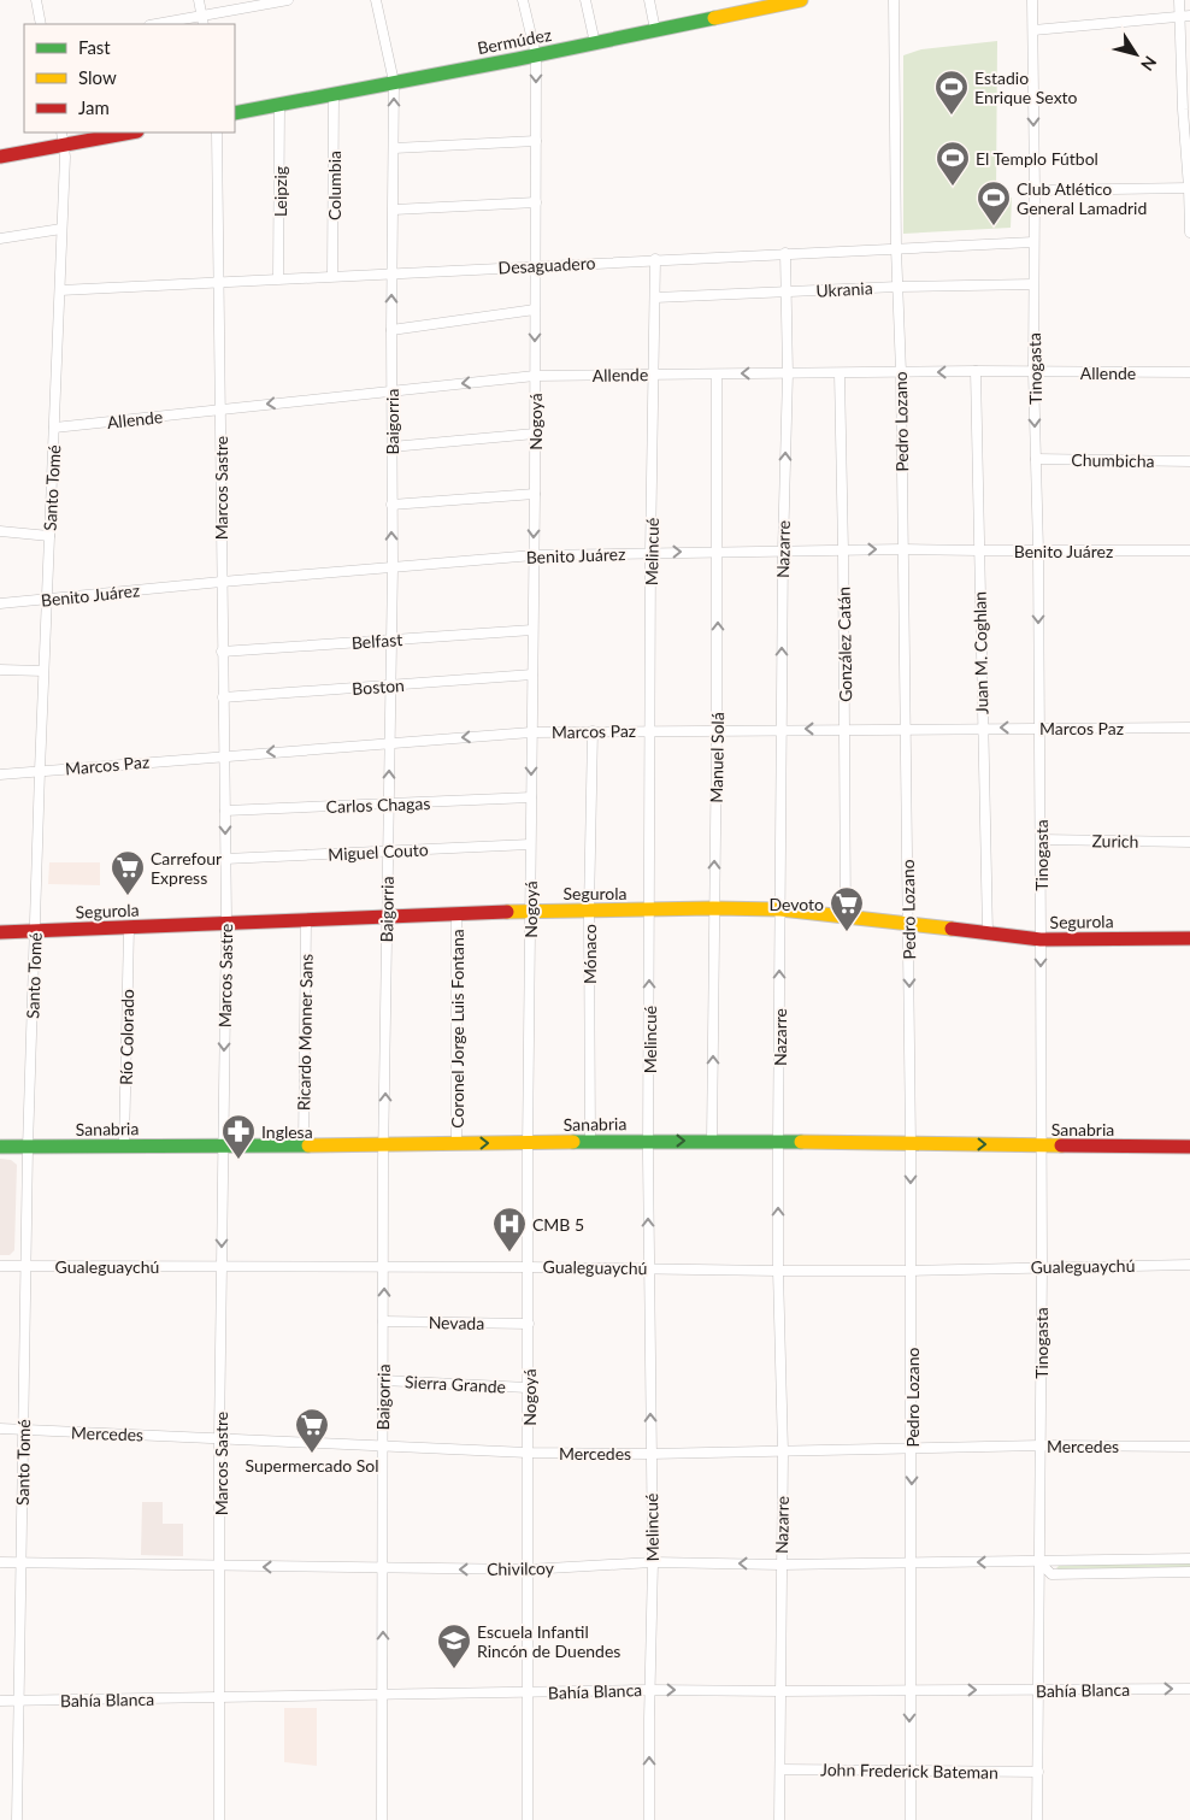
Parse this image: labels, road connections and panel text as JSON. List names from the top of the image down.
{
  "streets": {
    "street": [
      "Bermúdez",
      "Columbia",
      "Leipzig",
      "Desaguadero",
      "Ukrania",
      "Tinogasta",
      "Allende",
      "Baigorria",
      "Nogoyá",
      "Pedro Lozano",
      "Chumbicha",
      "Santo Tomé",
      "Marcos Sastre",
      "Nazarre",
      "Benito Juárez",
      "Melincué",
      "Belfast",
      "González Catán",
      "Juan M. Coghlan",
      "Boston",
      "Marcos Paz",
      "Manuel Solá",
      "Carlos Chagas",
      "Zurich",
      "Miguel Couto",
      "Segurola",
      "Mónaco",
      "Coronel Jorge Luis Fontana",
      "Ricardo Monner Sans",
      "Río Colorado",
      "Sanabria",
      "Gualeguaychú",
      "Nevada",
      "Sierra Grande",
      "Mercedes",
      "Chivilcoy",
      "Bahía Blanca",
      "John Frederick Bateman"
    ]
  },
  "crossings": [
    ["Bermúdez", "Columbia"],
    ["Bermúdez", "Leipzig"],
    ["Bermúdez", "Baigorria"],
    ["Bermúdez", "Nogoyá"],
    ["Columbia", "Desaguadero"],
    ["Leipzig", "Desaguadero"],
    ["Desaguadero", "Tinogasta"],
    ["Desaguadero", "Baigorria"],
    ["Desaguadero", "Nogoyá"],
    ["Desaguadero", "Pedro Lozano"],
    ["Desaguadero", "Santo Tomé"],
    ["Desaguadero", "Marcos Sastre"],
    ["Desaguadero", "Nazarre"],
    ["Desaguadero", "Melincué"],
    ["Ukrania", "Tinogasta"],
    ["Ukrania", "Pedro Lozano"],
    ["Ukrania", "Nazarre"],
    ["Ukrania", "Melincué"],
    ["Tinogasta", "Allende"],
    ["Tinogasta", "Chumbicha"],
    ["Tinogasta", "Benito Juárez"],
    ["Tinogasta", "Marcos Paz"],
    ["Tinogasta", "Zurich"],
    ["Tinogasta", "Segurola"],
    ["Tinogasta", "Sanabria"],
    ["Tinogasta", "Gualeguaychú"],
    ["Tinogasta", "Mercedes"],
    ["Tinogasta", "Chivilcoy"],
    ["Tinogasta", "Bahía Blanca"],
    ["Tinogasta", "John Frederick Bateman"],
    ["Allende", "Baigorria"],
    ["Allende", "Nogoyá"],
    ["Allende", "Pedro Lozano"],
    ["Allende", "Santo Tomé"],
    ["Allende", "Marcos Sastre"],
    ["Allende", "Nazarre"],
    ["Allende", "Melincué"],
    ["Allende", "González Catán"],
    ["Allende", "Juan M. Coghlan"],
    ["Allende", "Manuel Solá"],
    ["Baigorria", "Benito Juárez"],
    ["Baigorria", "Belfast"],
    ["Baigorria", "Boston"],
    ["Baigorria", "Marcos Paz"],
    ["Baigorria", "Carlos Chagas"],
    ["Baigorria", "Miguel Couto"],
    ["Baigorria", "Segurola"],
    ["Baigorria", "Sanabria"],
    ["Baigorria", "Gualeguaychú"],
    ["Baigorria", "Nevada"],
    ["Baigorria", "Sierra Grande"],
    ["Baigorria", "Mercedes"],
    ["Baigorria", "Chivilcoy"],
    ["Baigorria", "Bahía Blanca"],
    ["Nogoyá", "Benito Juárez"],
    ["Nogoyá", "Belfast"],
    ["Nogoyá", "Boston"],
    ["Nogoyá", "Marcos Paz"],
    ["Nogoyá", "Carlos Chagas"],
    ["Nogoyá", "Miguel Couto"],
    ["Nogoyá", "Segurola"],
    ["Nogoyá", "Sanabria"],
    ["Nogoyá", "Gualeguaychú"],
    ["Nogoyá", "Nevada"],
    ["Nogoyá", "Sierra Grande"],
    ["Nogoyá", "Mercedes"],
    ["Nogoyá", "Chivilcoy"],
    ["Nogoyá", "Bahía Blanca"],
    ["Pedro Lozano", "Benito Juárez"],
    ["Pedro Lozano", "Marcos Paz"],
    ["Pedro Lozano", "Segurola"],
    ["Pedro Lozano", "Sanabria"],
    ["Pedro Lozano", "Gualeguaychú"],
    ["Pedro Lozano", "Mercedes"],
    ["Pedro Lozano", "Chivilcoy"],
    ["Pedro Lozano", "Bahía Blanca"],
    ["Pedro Lozano", "John Frederick Bateman"],
    ["Santo Tomé", "Benito Juárez"],
    ["Santo Tomé", "Marcos Paz"],
    ["Santo Tomé", "Segurola"],
    ["Santo Tomé", "Sanabria"],
    ["Santo Tomé", "Gualeguaychú"],
    ["Santo Tomé", "Mercedes"],
    ["Santo Tomé", "Chivilcoy"],
    ["Santo Tomé", "Bahía Blanca"],
    ["Marcos Sastre", "Benito Juárez"],
    ["Marcos Sastre", "Belfast"],
    ["Marcos Sastre", "Boston"],
    ["Marcos Sastre", "Marcos Paz"],
    ["Marcos Sastre", "Carlos Chagas"],
    ["Marcos Sastre", "Miguel Couto"],
    ["Marcos Sastre", "Segurola"],
    ["Marcos Sastre", "Sanabria"],
    ["Marcos Sastre", "Gualeguaychú"],
    ["Marcos Sastre", "Mercedes"],
    ["Marcos Sastre", "Chivilcoy"],
    ["Marcos Sastre", "Bahía Blanca"],
    ["Nazarre", "Benito Juárez"],
    ["Nazarre", "Marcos Paz"],
    ["Nazarre", "Segurola"],
    ["Nazarre", "Sanabria"],
    ["Nazarre", "Gualeguaychú"],
    ["Nazarre", "Mercedes"],
    ["Nazarre", "Chivilcoy"],
    ["Nazarre", "Bahía Blanca"],
    ["Nazarre", "John Frederick Bateman"],
    ["Benito Juárez", "Melincué"],
    ["Benito Juárez", "González Catán"],
    ["Benito Juárez", "Juan M. Coghlan"],
    ["Benito Juárez", "Manuel Solá"],
    ["Melincué", "Marcos Paz"],
    ["Melincué", "Segurola"],
    ["Melincué", "Sanabria"],
    ["Melincué", "Gualeguaychú"],
    ["Melincué", "Mercedes"],
    ["Melincué", "Chivilcoy"],
    ["Melincué", "Bahía Blanca"],
    ["González Catán", "Marcos Paz"],
    ["González Catán", "Segurola"],
    ["Juan M. Coghlan", "Marcos Paz"],
    ["Juan M. Coghlan", "Segurola"],
    ["Marcos Paz", "Manuel Solá"],
    ["Marcos Paz", "Mónaco"],
    ["Manuel Solá", "Segurola"],
    ["Manuel Solá", "Sanabria"],
    ["Segurola", "Mónaco"],
    ["Segurola", "Coronel Jorge Luis Fontana"],
    ["Segurola", "Ricardo Monner Sans"],
    ["Segurola", "Río Colorado"],
    ["Mónaco", "Sanabria"],
    ["Coronel Jorge Luis Fontana", "Sanabria"],
    ["Ricardo Monner Sans", "Sanabria"],
    ["Río Colorado", "Sanabria"]
  ],
  "one_way": [
    "Baigorria",
    "Nazarre",
    "Melincué",
    "Marcos Paz",
    "Manuel Solá",
    "Chivilcoy"
  ],
  "places": {
    "sports": ["Estadio Enrique Sexto", "El Templo Fútbol", "Club Atlético General Lamadrid"],
    "supermarket": ["Carrefour Express", "Devoto", "Supermercado Sol"],
    "pharmacy": ["Inglesa"],
    "hospital": ["CMB 5"],
    "school or university": ["Escuela Infantil Rincón de Duendes"]
  },
  "legend": ["Fast", "Slow", "Jam"],
  "north": "bottom right"
}
